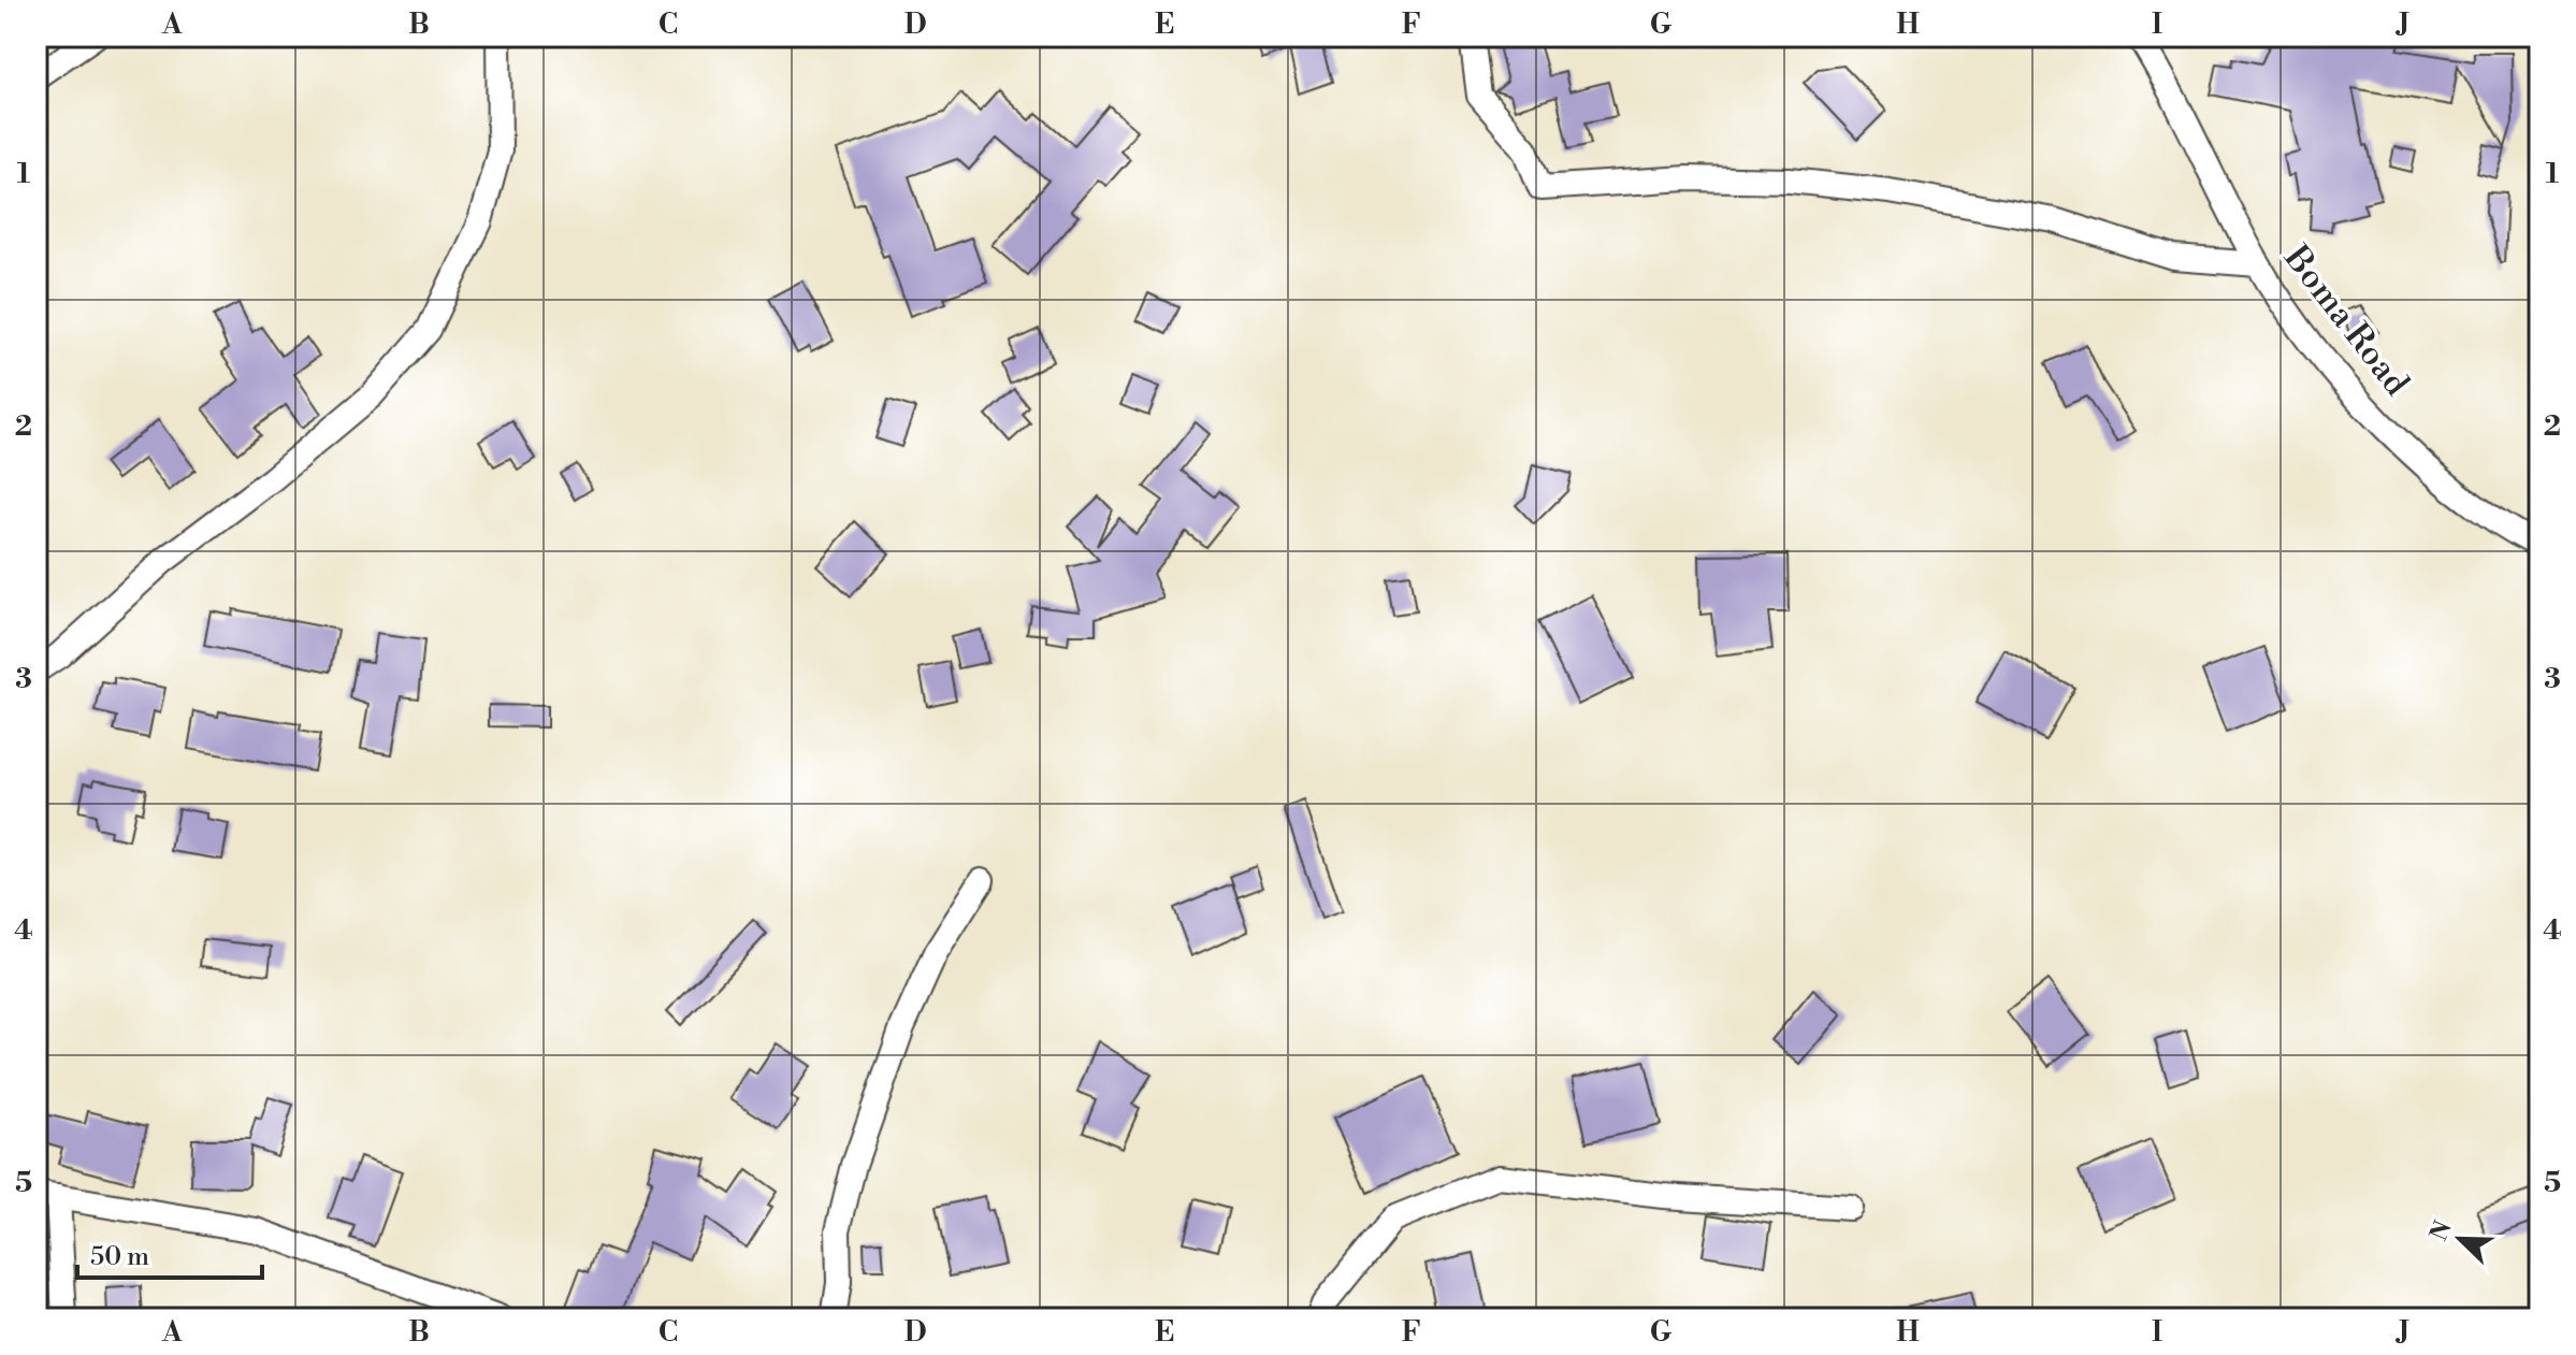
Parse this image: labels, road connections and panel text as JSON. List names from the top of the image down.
{
  "streets": {
    "street": ["Boma Road"]
  },
  "scale_bar": "50 m",
  "north": "top left",
  "grid": {
    "columns": [
      "A",
      "B",
      "C",
      "D",
      "E",
      "F",
      "G",
      "H",
      "I",
      "J"
    ],
    "rows": [
      "1",
      "2",
      "3",
      "4",
      "5"
    ]
  }
}
